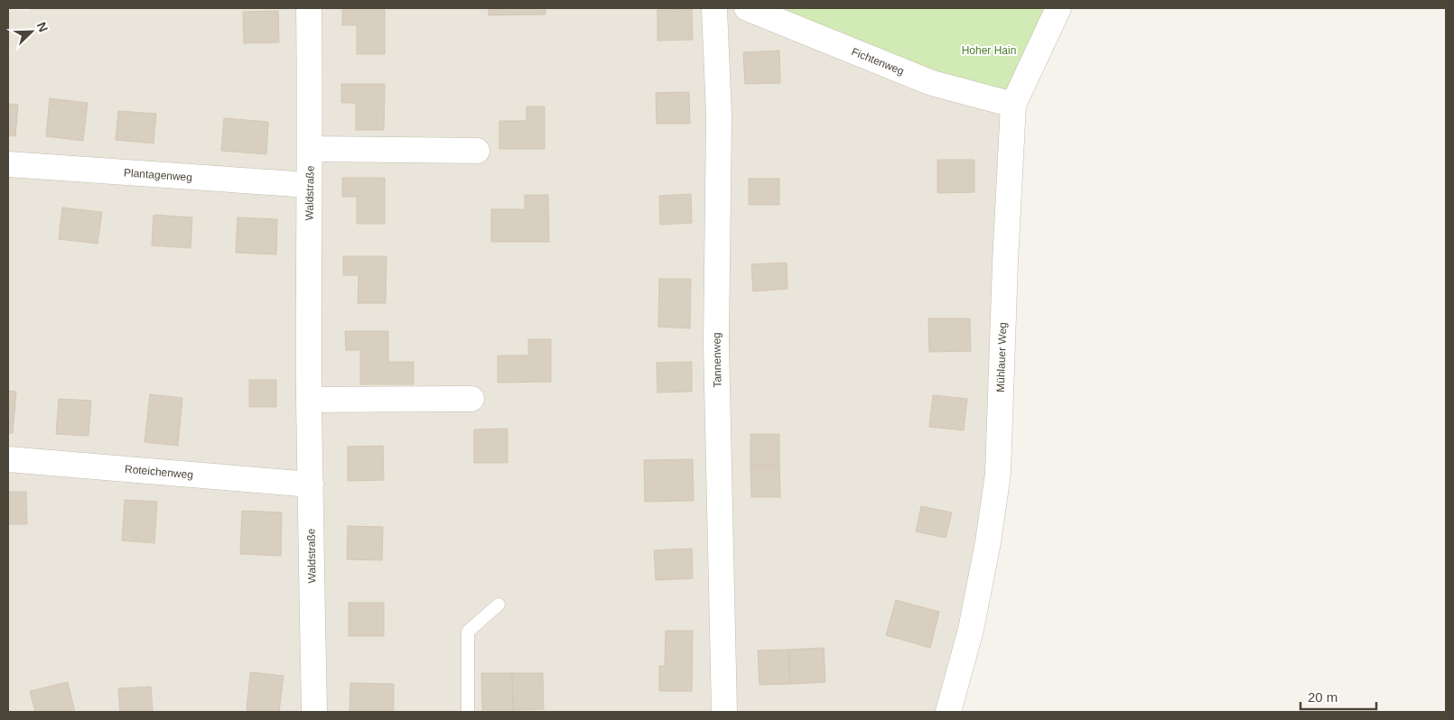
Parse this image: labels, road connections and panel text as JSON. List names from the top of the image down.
{
  "streets": {
    "street": [
      "Fichtenweg",
      "Plantagenweg",
      "Waldstraße",
      "Mühlauer Weg",
      "Tannenweg",
      "Roteichenweg"
    ]
  },
  "crossings": [
    ["Fichtenweg", "Mühlauer Weg"],
    ["Plantagenweg", "Waldstraße"],
    ["Waldstraße", "Roteichenweg"]
  ],
  "parks": ["Hoher Hain"],
  "scale_bar": "20 m",
  "north": "top right"
}
